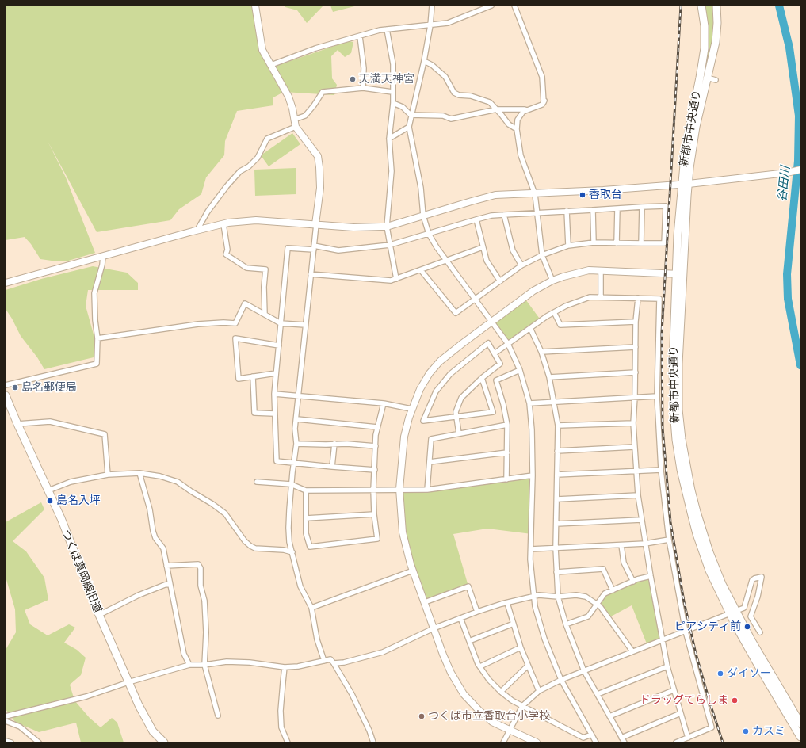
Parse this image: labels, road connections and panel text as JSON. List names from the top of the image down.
{
  "streets": {
    "main road": ["新都市中央通り", "つくば真岡線旧道"]
  },
  "water": ["谷田川"],
  "places": [
    "天満天神宮",
    "香取台",
    "島名郵便局",
    "島名入坪",
    "ピアシティ前",
    "ダイソー",
    "ドラッグてらしま",
    "つくば市立香取台小学校",
    "カスミ"
  ]
}
